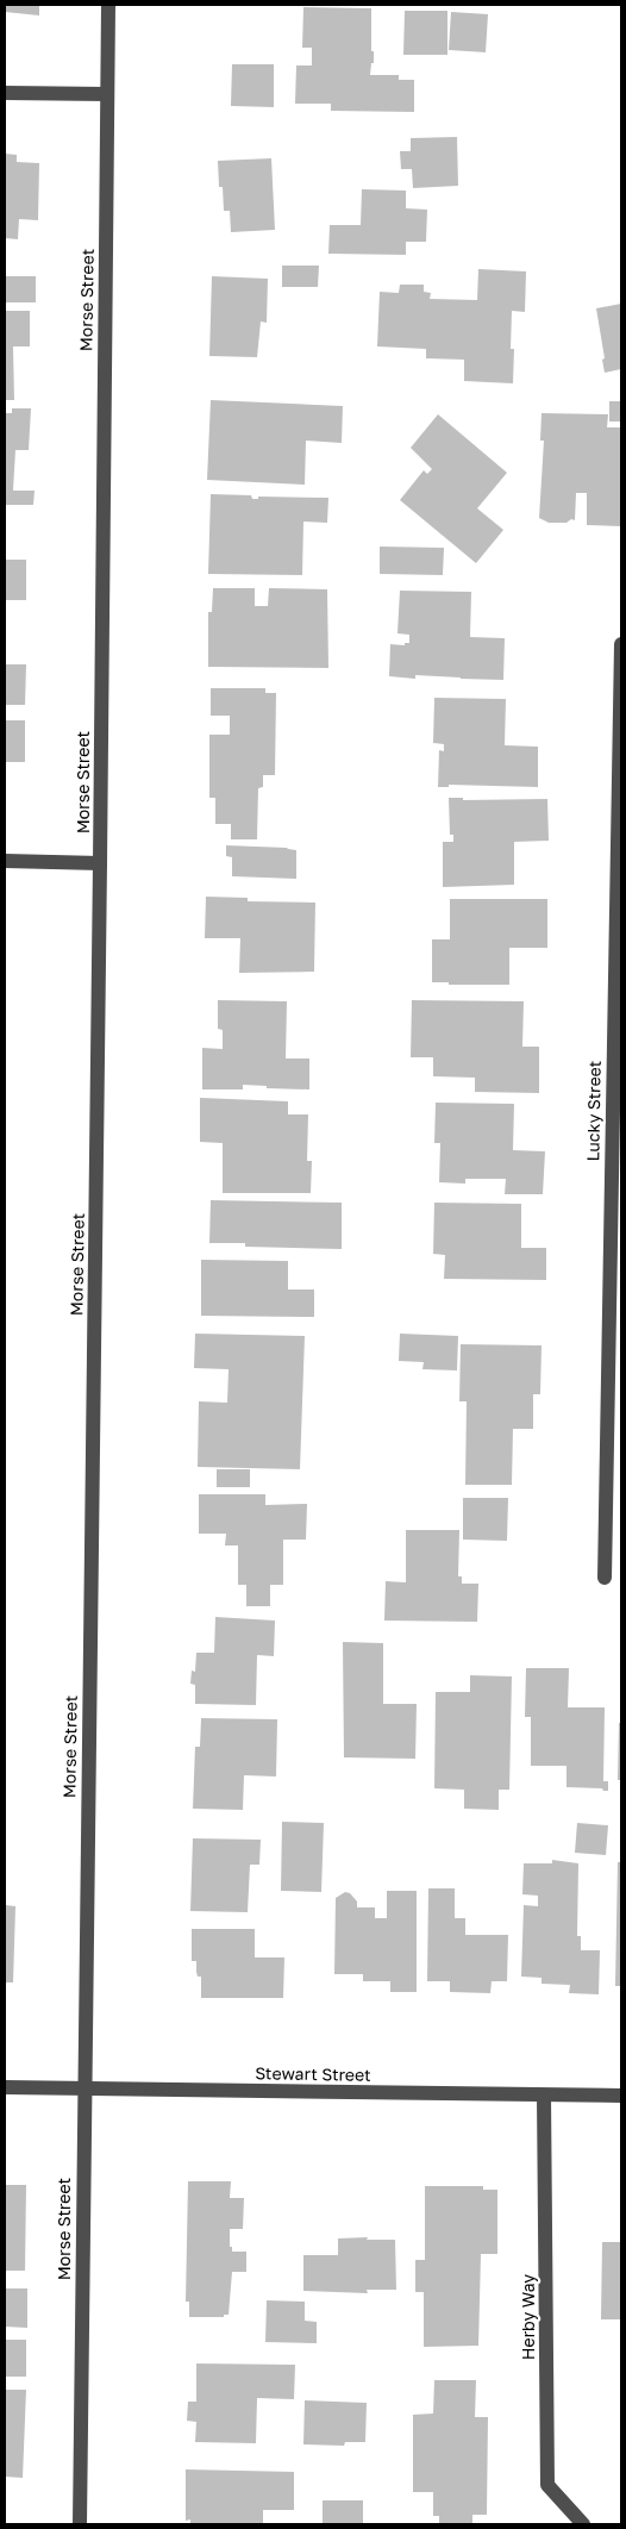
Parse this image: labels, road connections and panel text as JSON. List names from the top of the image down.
{
  "streets": {
    "street": [
      "Morse Street",
      "Lucky Street",
      "Stewart Street",
      "Herby Way"
    ]
  },
  "crossings": [
    ["Morse Street", "Stewart Street"],
    ["Stewart Street", "Herby Way"]
  ]
}
